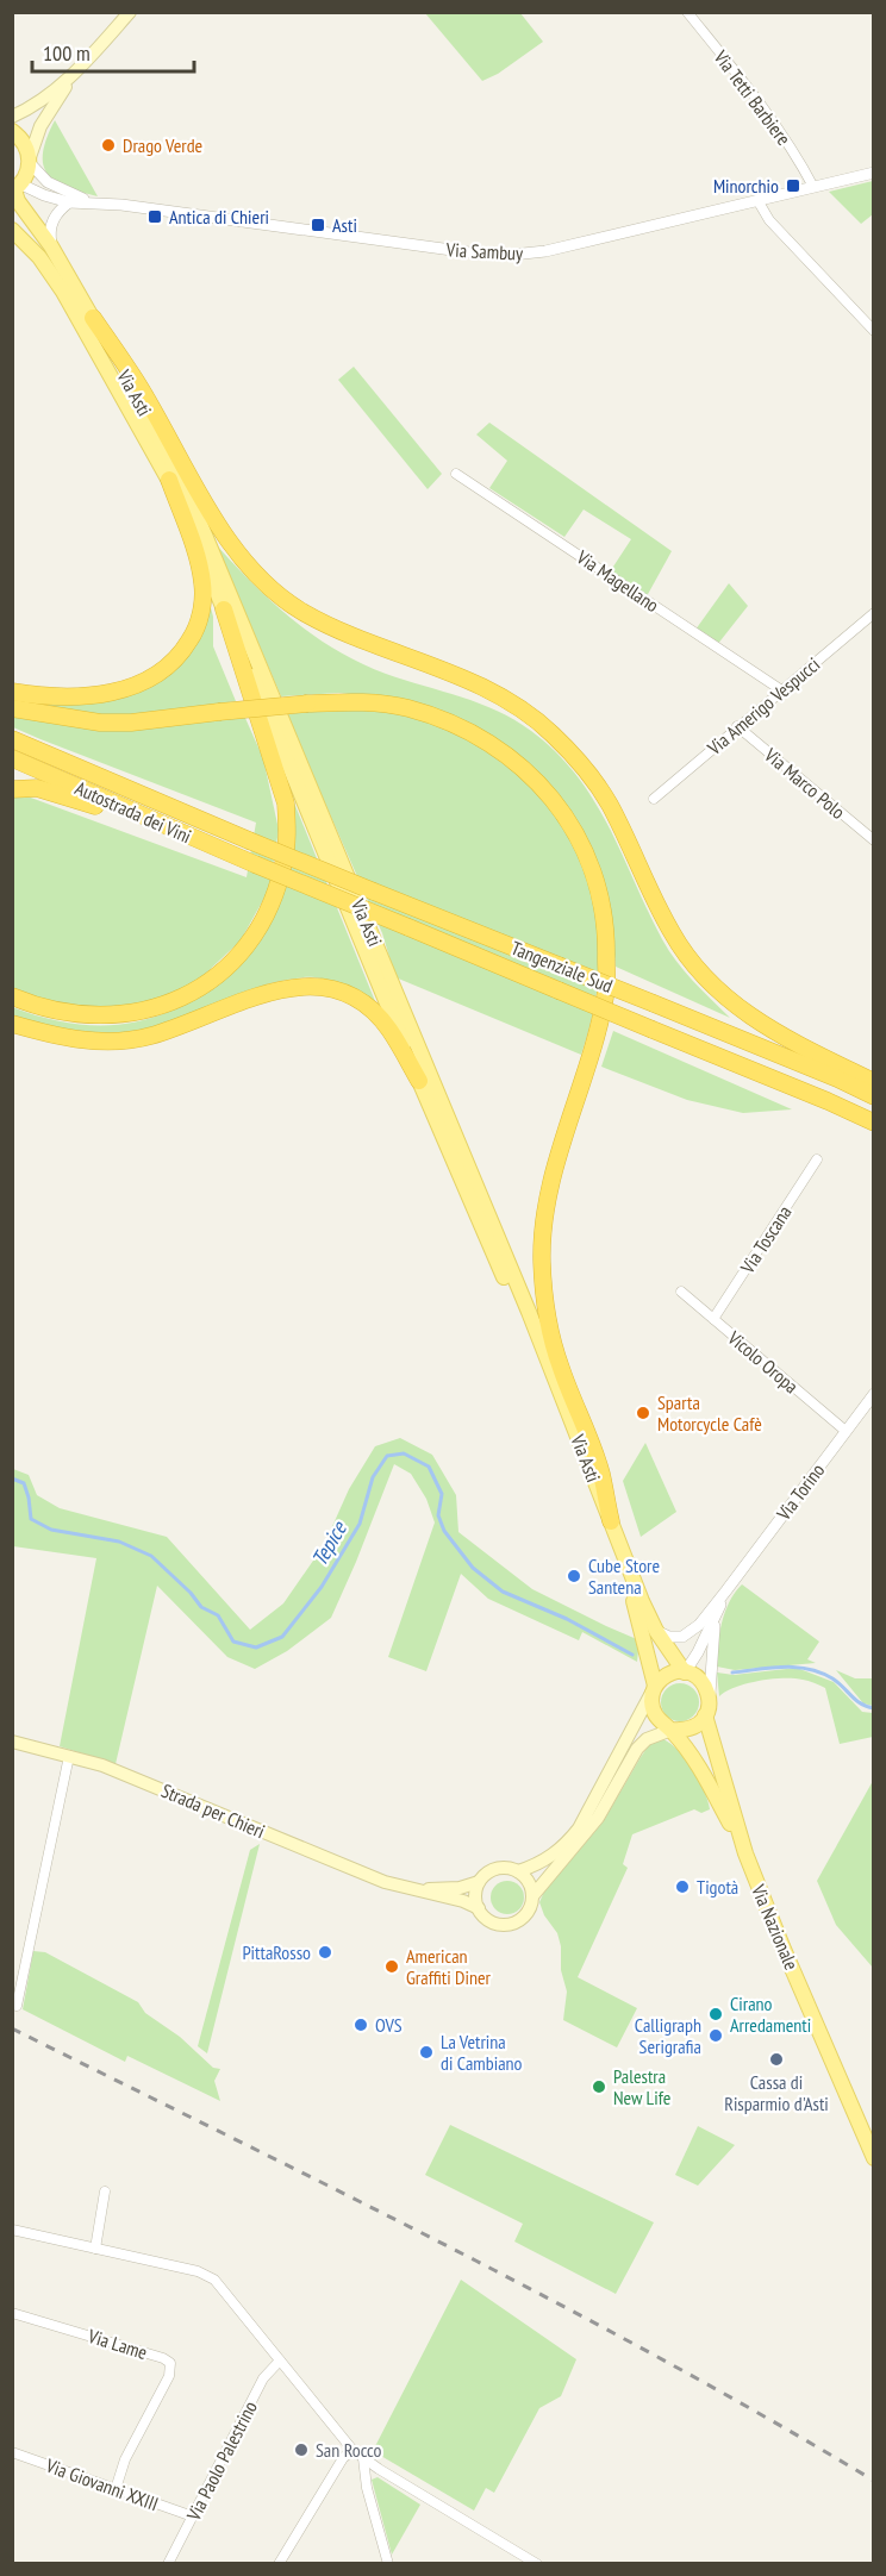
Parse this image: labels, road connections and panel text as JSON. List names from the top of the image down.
{
  "streets": {
    "highway": ["Autostrada dei Vini", "Tangenziale Sud"],
    "main road": ["Via Asti", "Strada per Chieri", "Via Nazionale"],
    "street": [
      "Via Tetti Barbiere",
      "Via Sambuy",
      "Via Magellano",
      "Via Amerigo Vespucci",
      "Via Marco Polo",
      "Via Toscana",
      "Vicolo Oropa",
      "Via Torino",
      "Via Lame",
      "Via Paolo Palestrino",
      "Via Giovanni XXIII"
    ]
  },
  "crossings": [
    ["Via Tetti Barbiere", "Via Sambuy"],
    ["Via Sambuy", "Via Asti"],
    ["Via Asti", "Via Torino"],
    ["Via Asti", "Via Nazionale"],
    ["Via Magellano", "Via Amerigo Vespucci"],
    ["Via Amerigo Vespucci", "Via Marco Polo"],
    ["Autostrada dei Vini", "Tangenziale Sud"],
    ["Via Toscana", "Vicolo Oropa"],
    ["Vicolo Oropa", "Via Torino"],
    ["Via Torino", "Via Nazionale"],
    ["Via Lame", "Via Giovanni XXIII"],
    ["Via Paolo Palestrino", "Via Giovanni XXIII"]
  ],
  "water": ["Tepice"],
  "places": {
    "other": [
      "Drago Verde",
      "Sparta Motorcycle Cafè",
      "Cube Store Santena",
      "Tigotà",
      "PittaRosso",
      "American Graffiti Diner",
      "Cirano Arredamenti",
      "OVS",
      "Calligraph Serigrafia",
      "La Vetrina di Cambiano",
      "Cassa di Risparmio d'Asti",
      "Palestra New Life",
      "San Rocco"
    ],
    "transit": ["Minorchio", "Antica di Chieri", "Asti"]
  },
  "scale_bar": "100 m"
}
